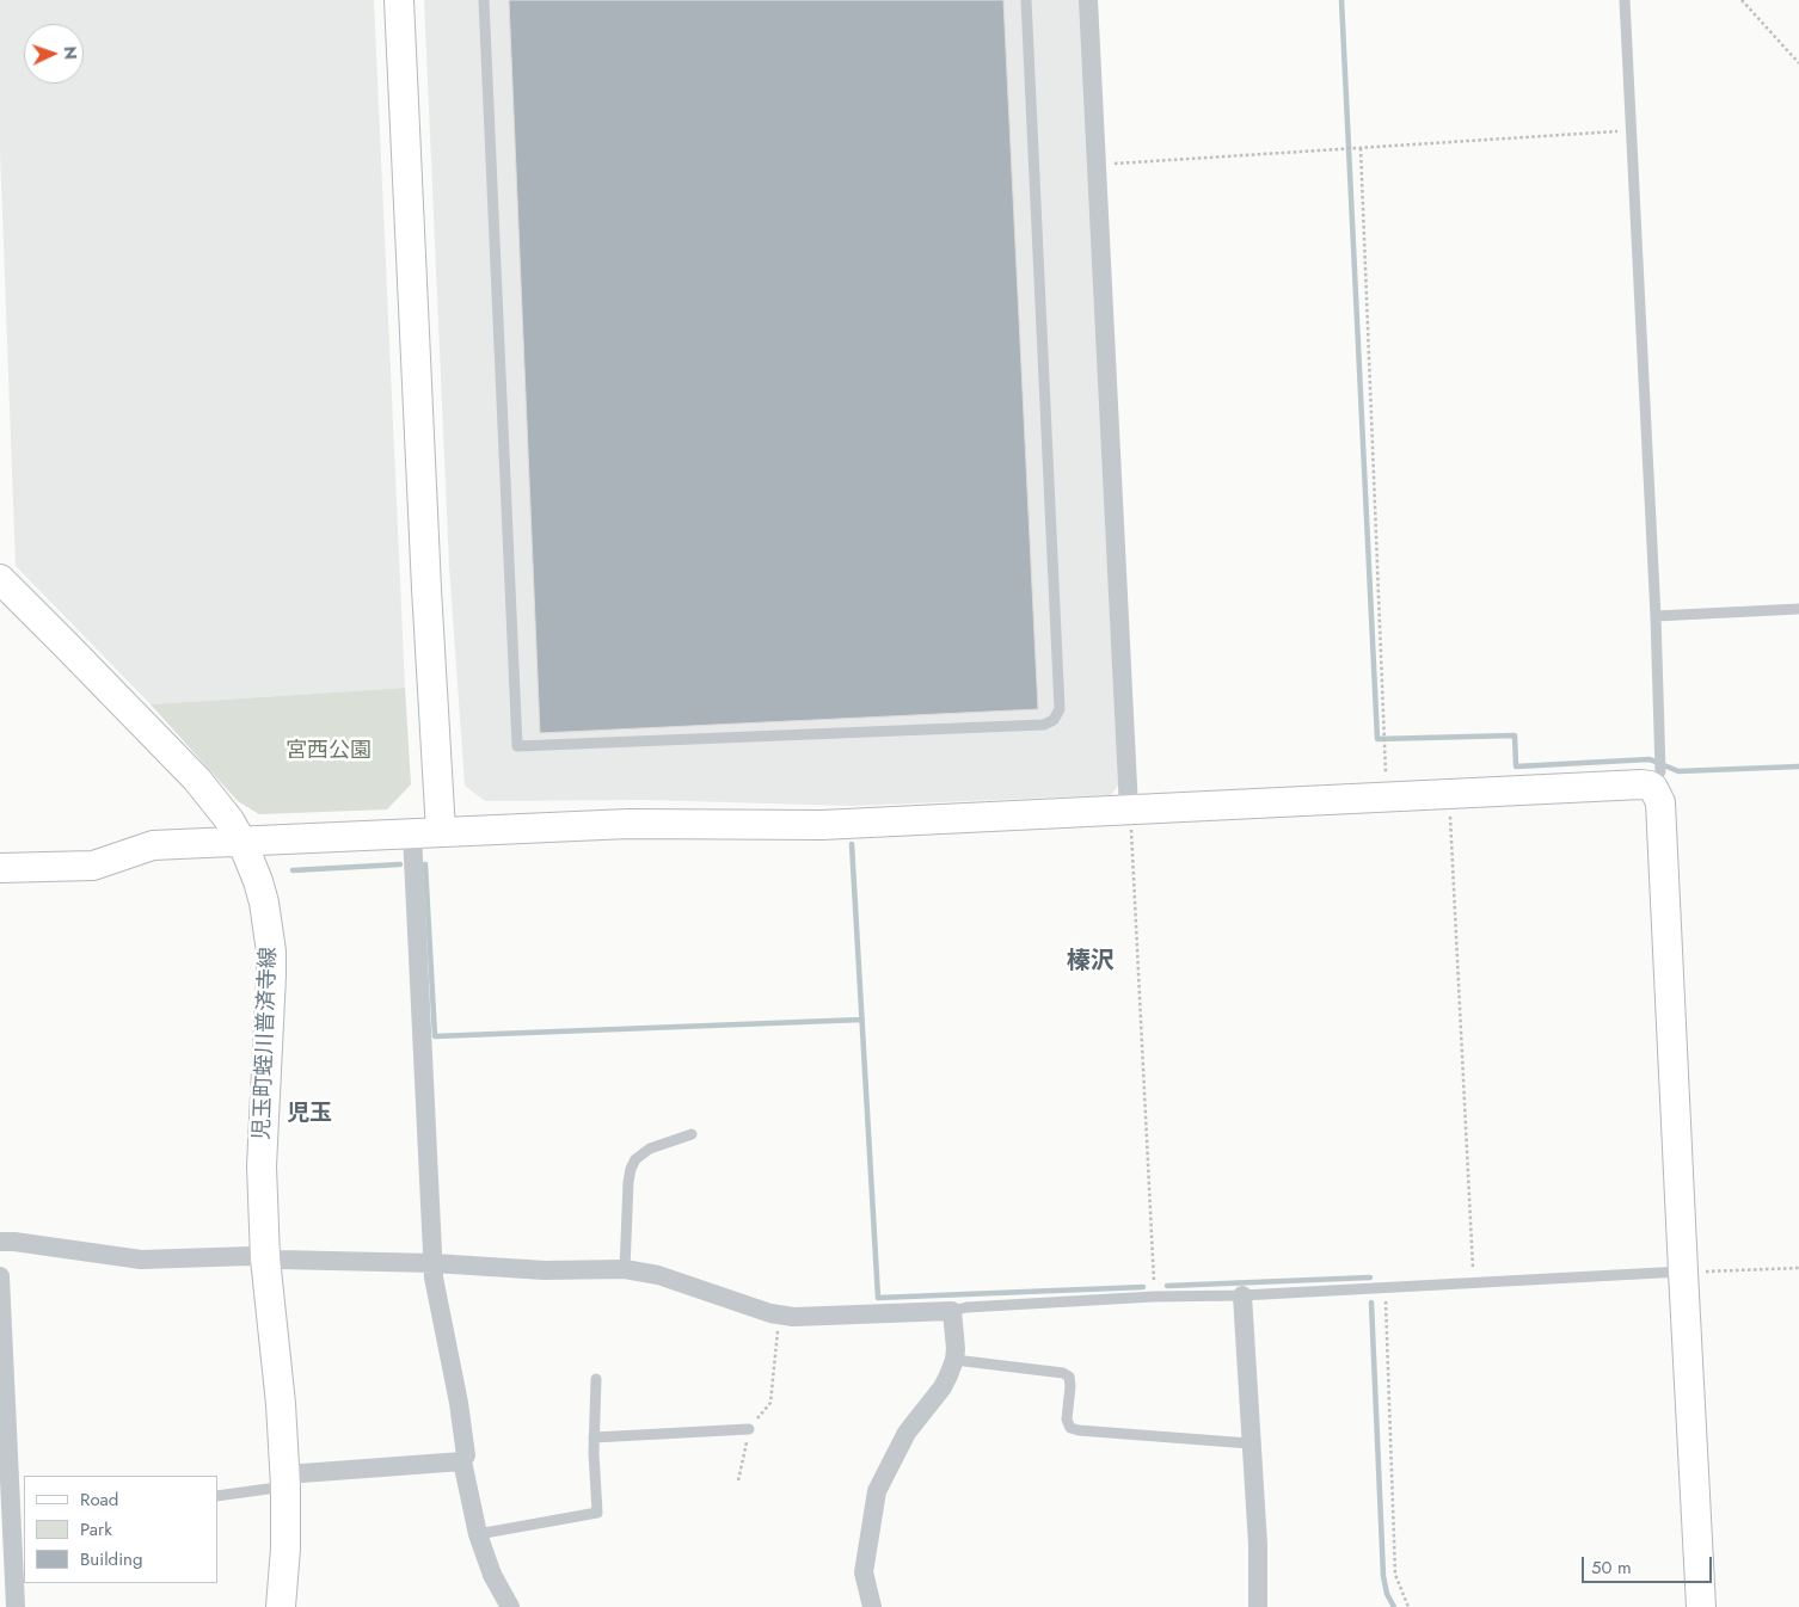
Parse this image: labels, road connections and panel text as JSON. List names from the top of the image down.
{
  "streets": {
    "street": ["児玉町蛭川普済寺線"]
  },
  "districts": ["榛沢", "児玉"],
  "parks": ["宮西公園"],
  "legend": ["Road", "Park", "Building"],
  "scale_bar": "50 m",
  "north": "right"
}
